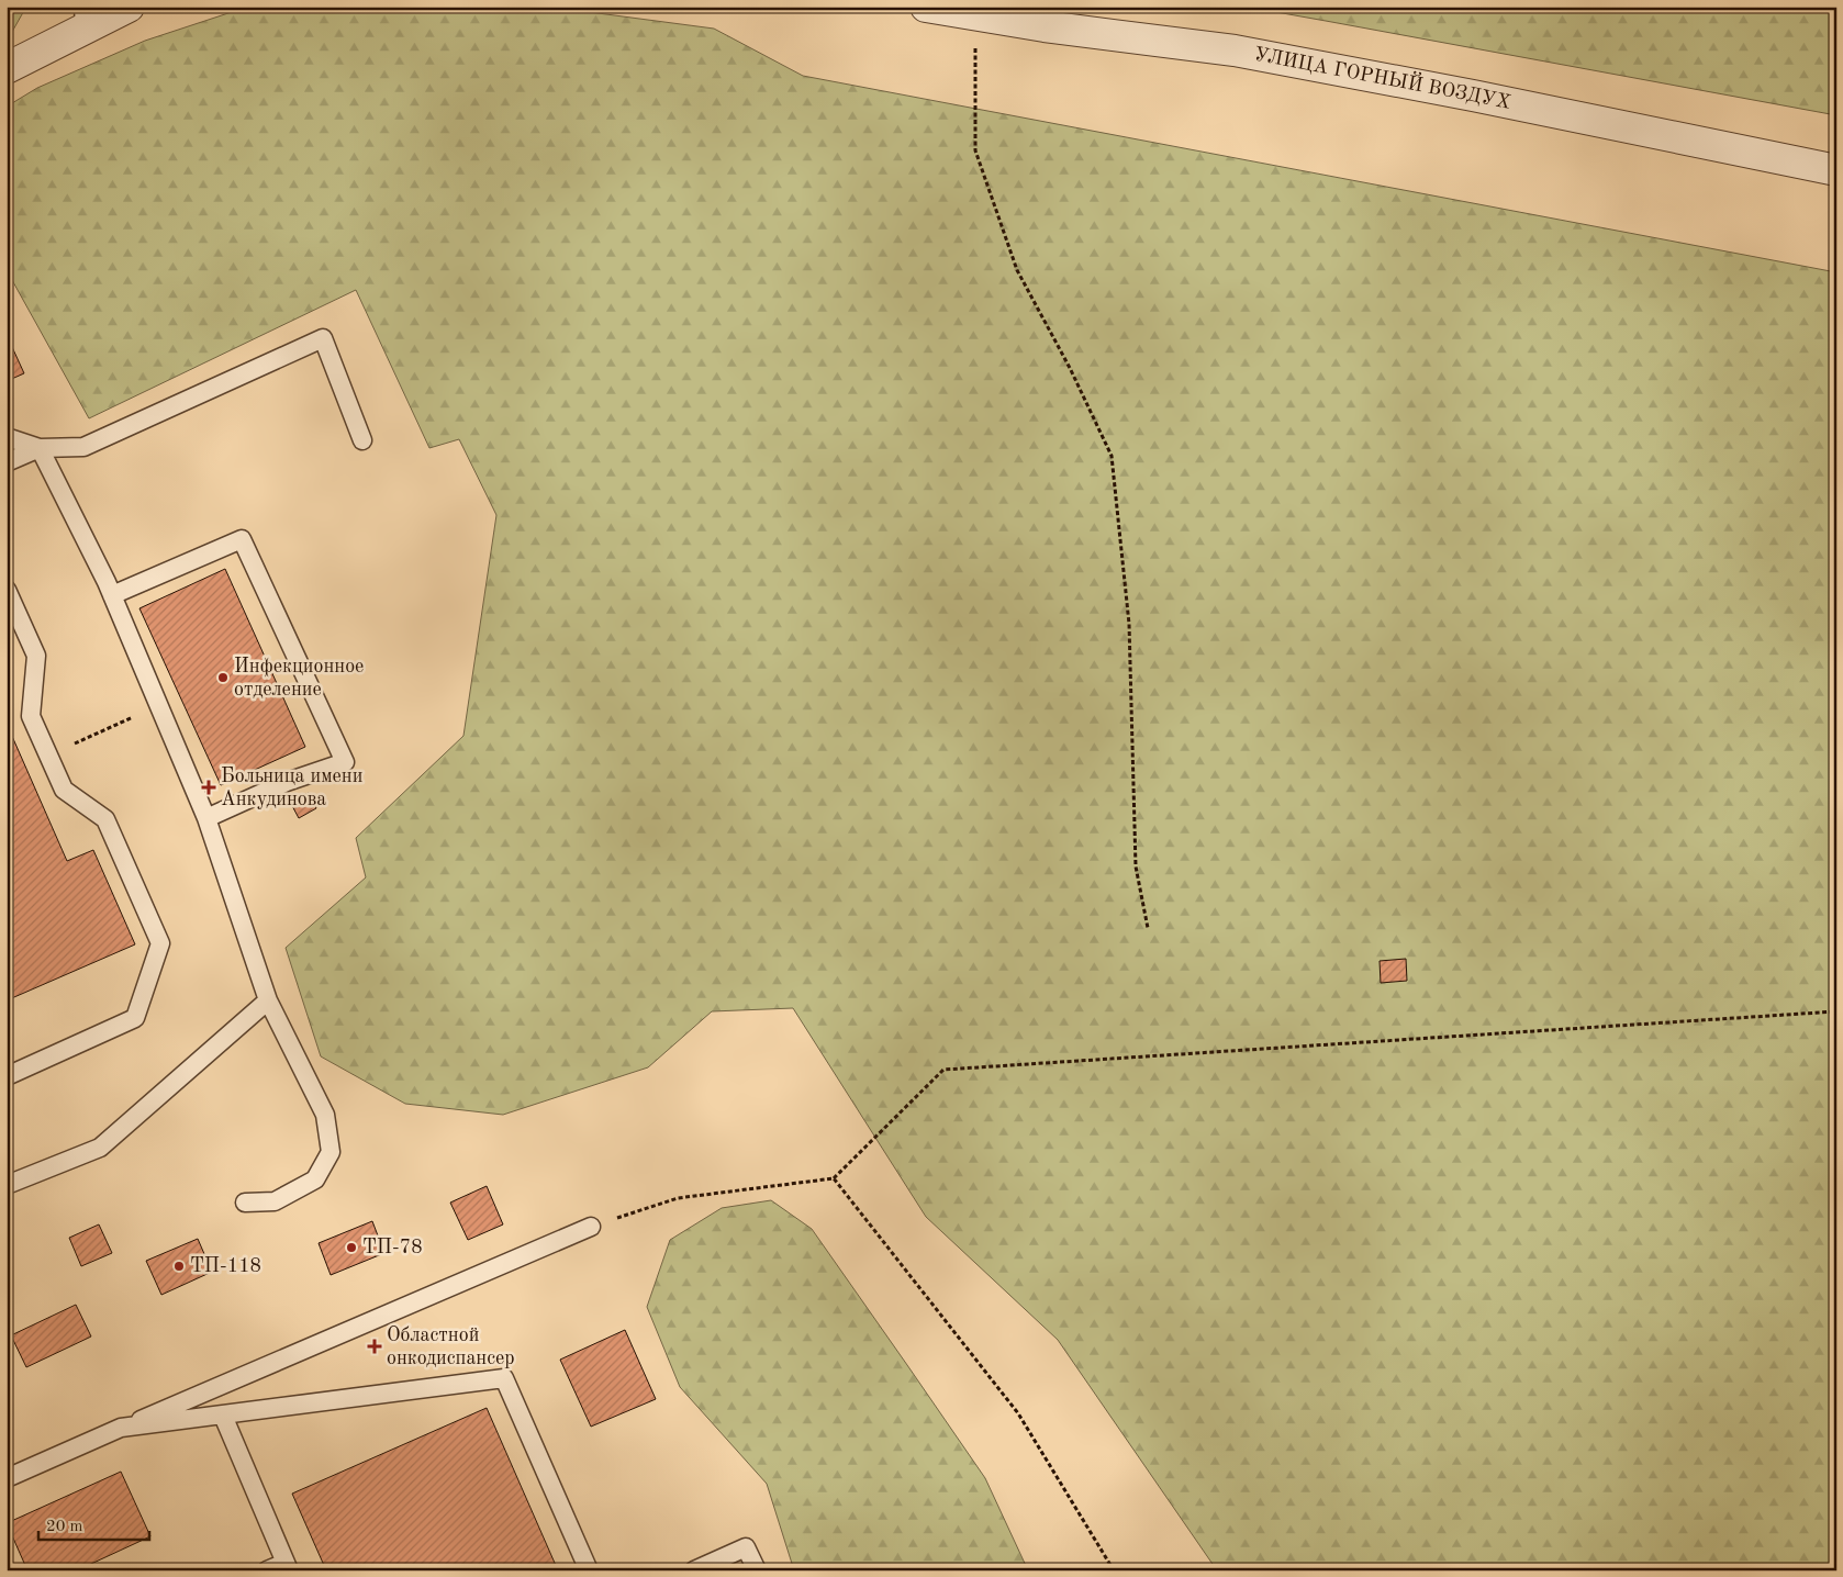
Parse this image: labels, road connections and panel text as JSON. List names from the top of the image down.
{
  "streets": {
    "street": ["УЛИЦА ГОРНЫЙ ВОЗДУХ"]
  },
  "places": {
    "other": ["Инфекционное отделение", "ТП-78", "ТП-118"],
    "health": ["Больница имени Анкудинова", "Областной онкодиспансер"]
  },
  "scale_bar": "20 m"
}
